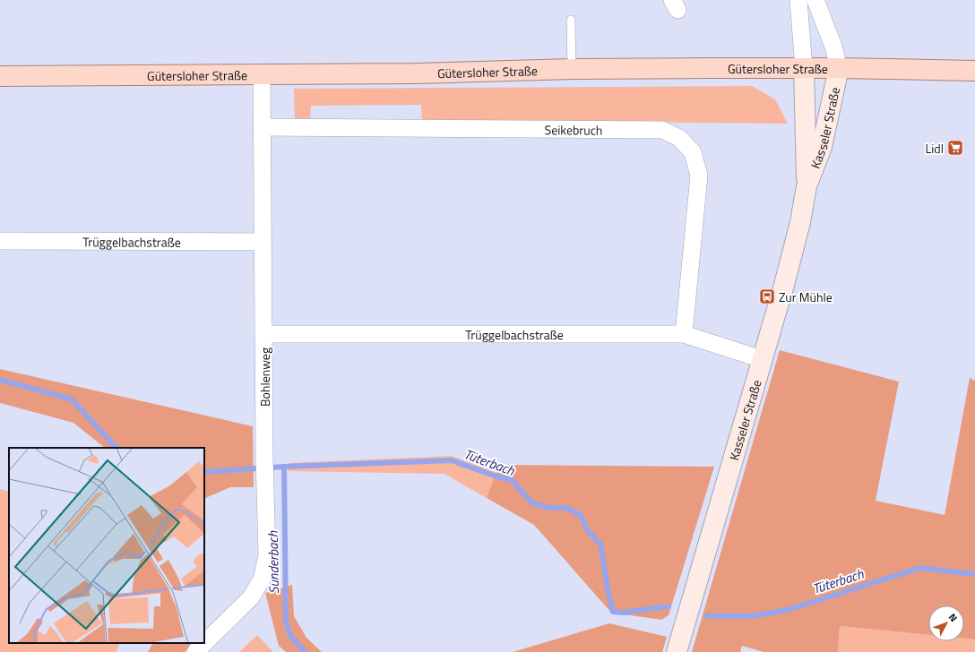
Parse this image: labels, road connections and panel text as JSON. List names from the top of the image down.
{
  "streets": {
    "main road": ["Gütersloher Straße"],
    "street": [
      "Kasseler Straße",
      "Seikebruch",
      "Trüggelbachstraße",
      "Bohlenweg"
    ]
  },
  "crossings": [
    ["Gütersloher Straße", "Kasseler Straße"],
    ["Gütersloher Straße", "Bohlenweg"],
    ["Kasseler Straße", "Trüggelbachstraße"],
    ["Seikebruch", "Trüggelbachstraße"],
    ["Seikebruch", "Bohlenweg"],
    ["Trüggelbachstraße", "Bohlenweg"]
  ],
  "water": ["Tüterbach", "Sunderbach"],
  "places": {
    "supermarket": ["Lidl"],
    "bus stop": ["Zur Mühle"]
  },
  "north": "top right"
}
